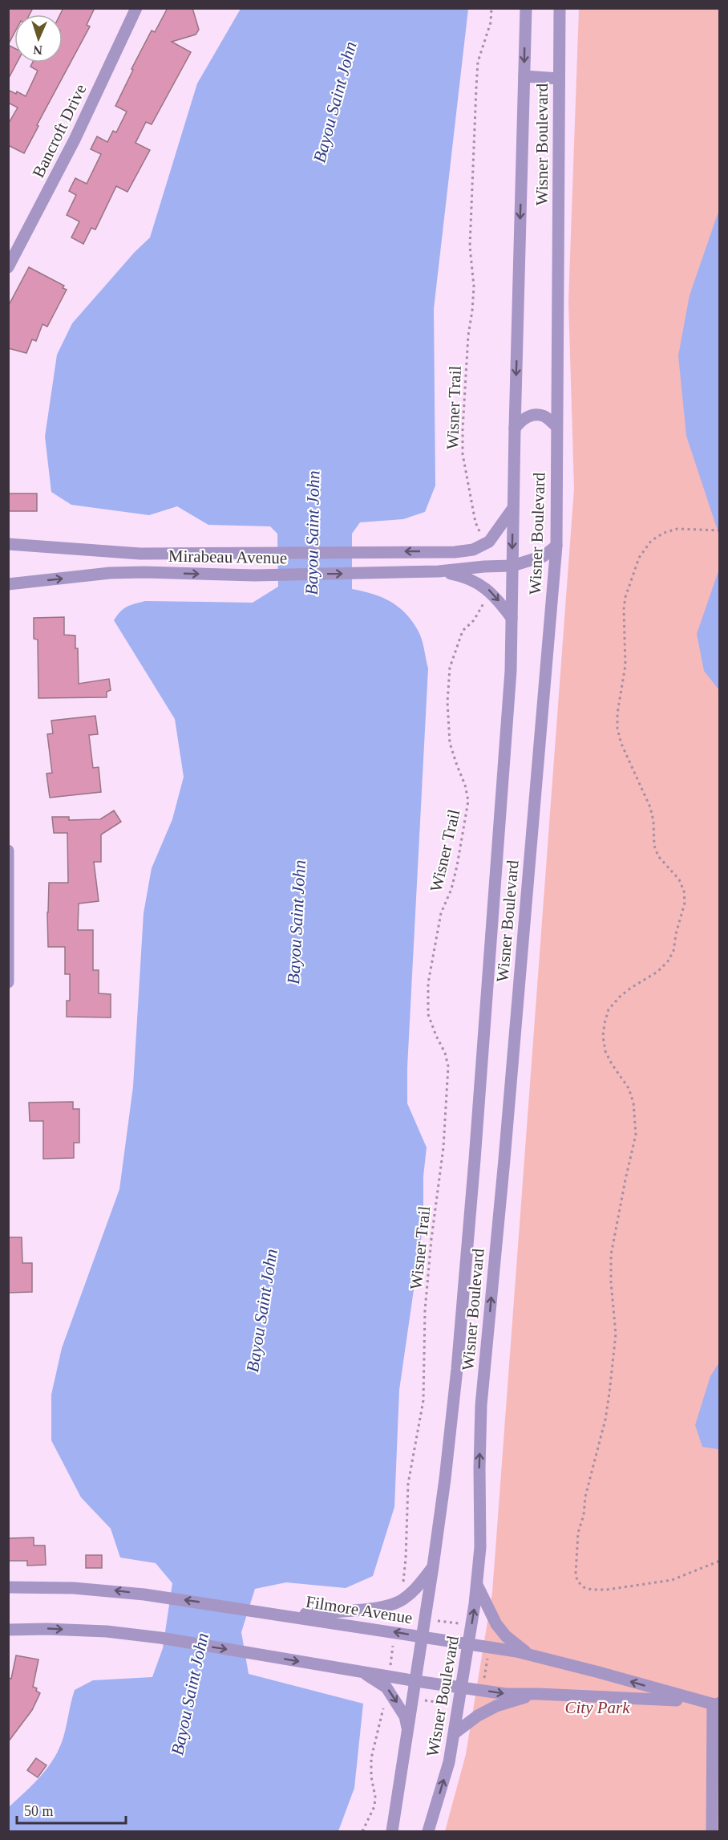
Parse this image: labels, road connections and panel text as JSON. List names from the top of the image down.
{
  "streets": {
    "street": [
      "Bancroft Drive",
      "Wisner Boulevard",
      "Mirabeau Avenue",
      "Filmore Avenue"
    ],
    "path": ["Wisner Trail"]
  },
  "crossings": [
    ["Wisner Boulevard", "Mirabeau Avenue"],
    ["Wisner Boulevard", "Filmore Avenue"],
    ["Wisner Trail", "Mirabeau Avenue"]
  ],
  "water": ["Bayou Saint John"],
  "parks": ["City Park"],
  "scale_bar": "50 m",
  "north": "bottom"
}
